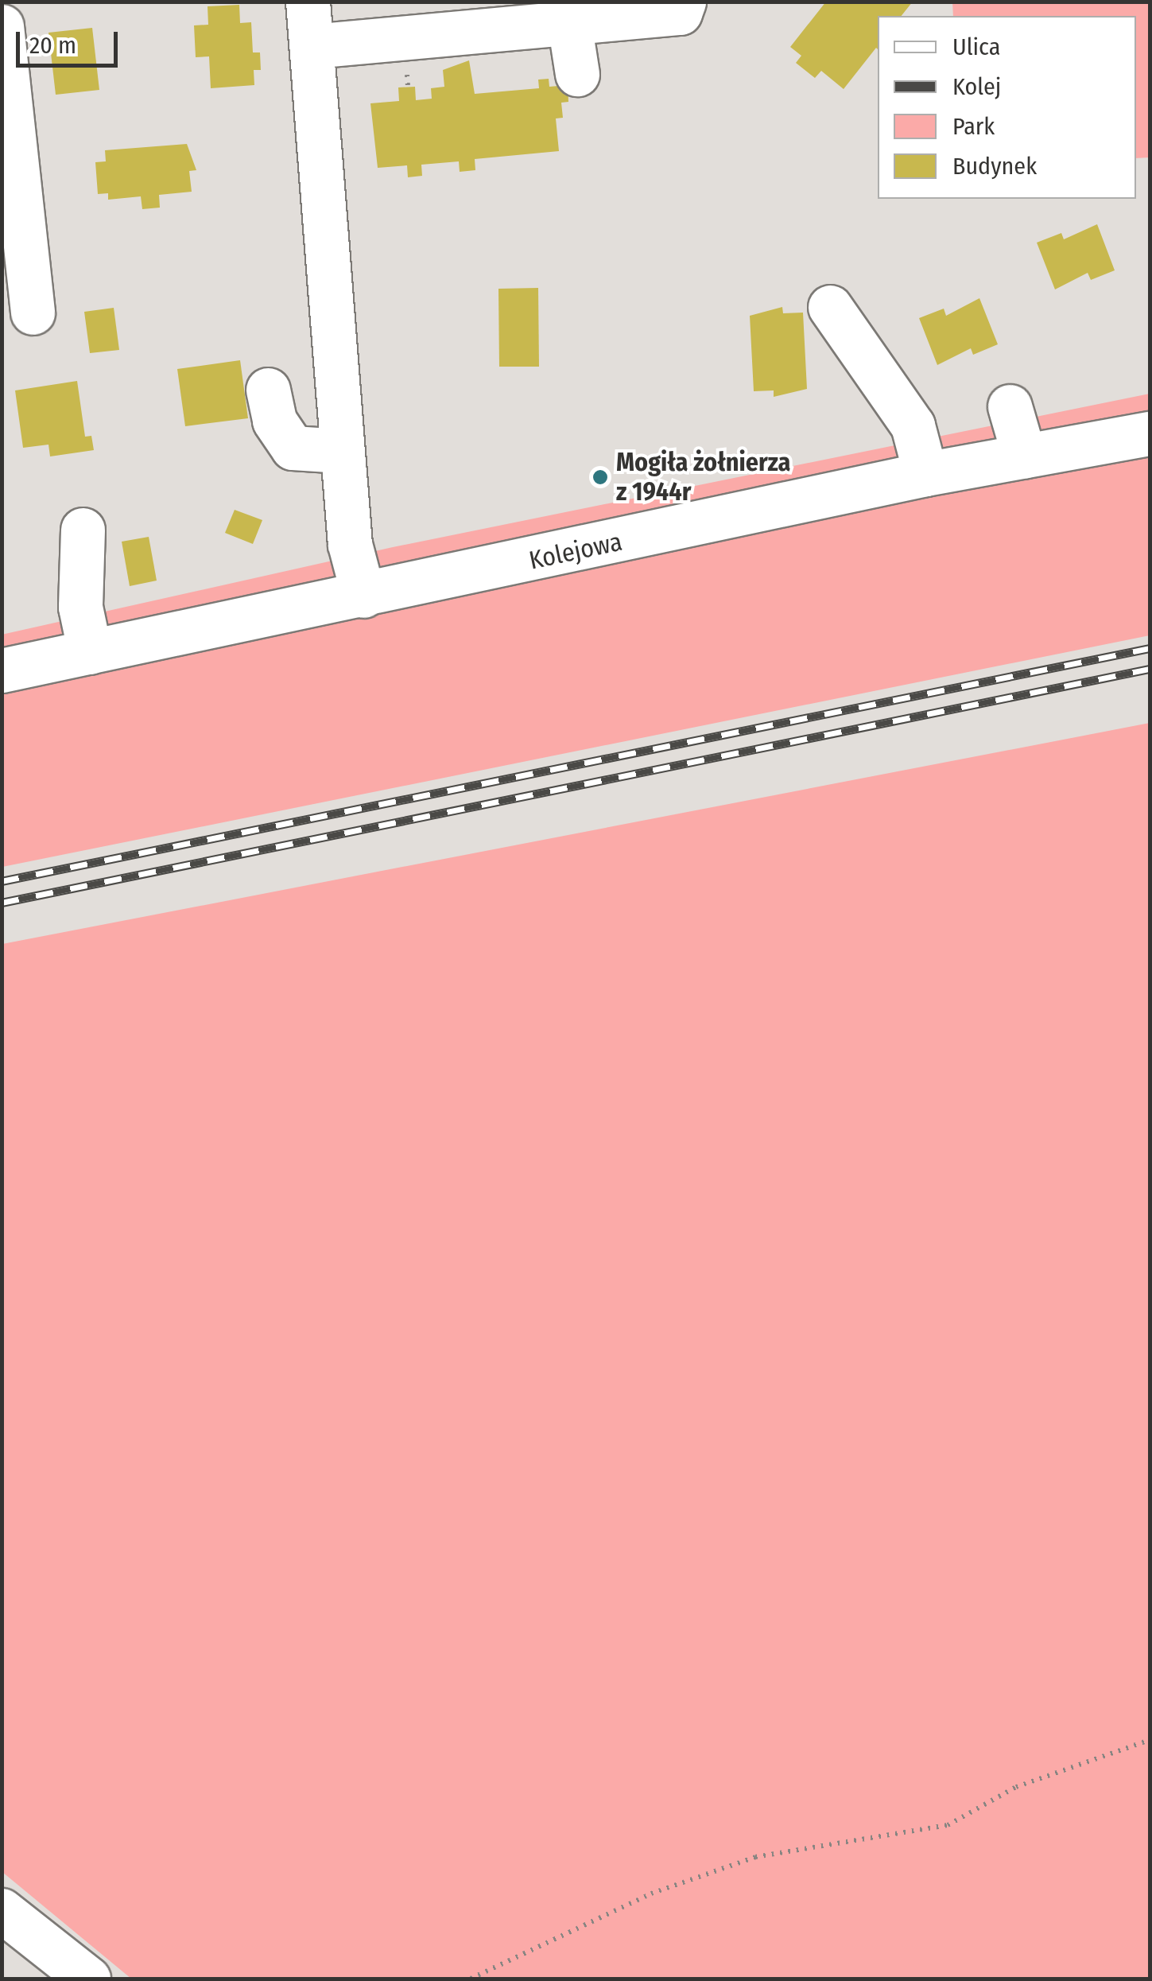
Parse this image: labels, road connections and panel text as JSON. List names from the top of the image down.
{
  "streets": {
    "street": ["Kolejowa"]
  },
  "places": ["Mogiła żołnierza z 1944r"],
  "legend": [
    "Ulica",
    "Kolej",
    "Park",
    "Budynek"
  ],
  "scale_bar": "20 m"
}
